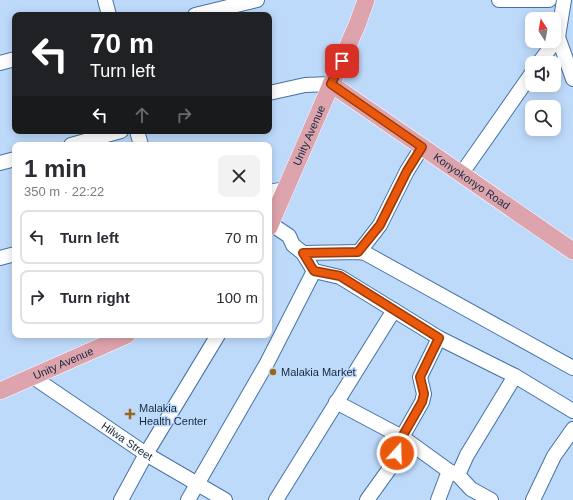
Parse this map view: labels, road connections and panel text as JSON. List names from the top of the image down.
{
  "streets": {
    "main road": ["Unity Avenue", "Konyokonyo Road"],
    "street": ["Hilwa Street"]
  },
  "crossings": [
    ["Unity Avenue", "Konyokonyo Road"],
    ["Unity Avenue", "Hilwa Street"]
  ],
  "places": {
    "other": ["Malakia Market"],
    "health": ["Malakia Health Center"]
  },
  "north": "top",
  "page": {
    "turn": ["70 m", "Turn left"],
    "heading": ["1 min", "350 m · 22:22"],
    "list": [
      {
        "name": "Turn left",
        "value": "70 m"
      },
      {
        "name": "Turn right",
        "value": "100 m"
      }
    ]
  }
}
